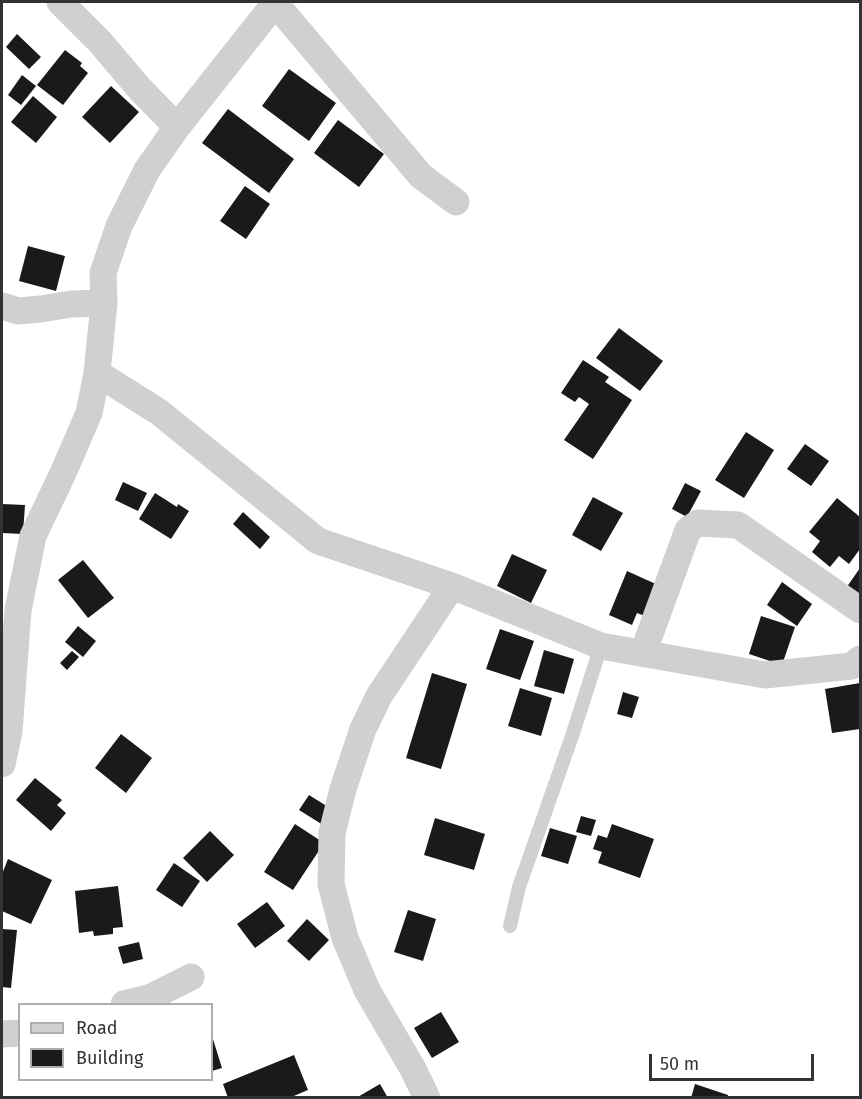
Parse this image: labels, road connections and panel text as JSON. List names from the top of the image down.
{
  "legend": ["Road", "Building"],
  "scale_bar": "50 m"
}
